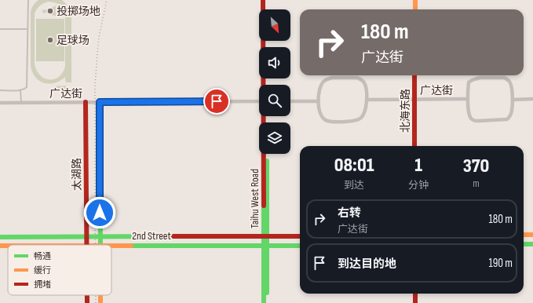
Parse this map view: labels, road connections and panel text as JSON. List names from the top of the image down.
{
  "streets": {
    "main road": [
      "北海东路",
      "太湖路",
      "Taihu West Road",
      "2nd Street"
    ],
    "street": ["广达街"]
  },
  "crossings": [
    ["广达街", "北海东路"],
    ["广达街", "太湖路"],
    ["太湖路", "2nd Street"],
    ["Taihu West Road", "2nd Street"]
  ],
  "places": ["投掷场地", "足球场"],
  "legend": ["畅通", "缓行", "拥堵"],
  "north": "bottom right",
  "page": {
    "turn": ["180 m", "广达街"],
    "eta": [
      "08:01",
      "到达",
      "1",
      "分钟",
      "370",
      "m"
    ],
    "list": [
      {
        "name": "右转",
        "note": "广达街",
        "value": "180 m"
      },
      {
        "name": "到达目的地",
        "value": "190 m"
      }
    ]
  }
}
